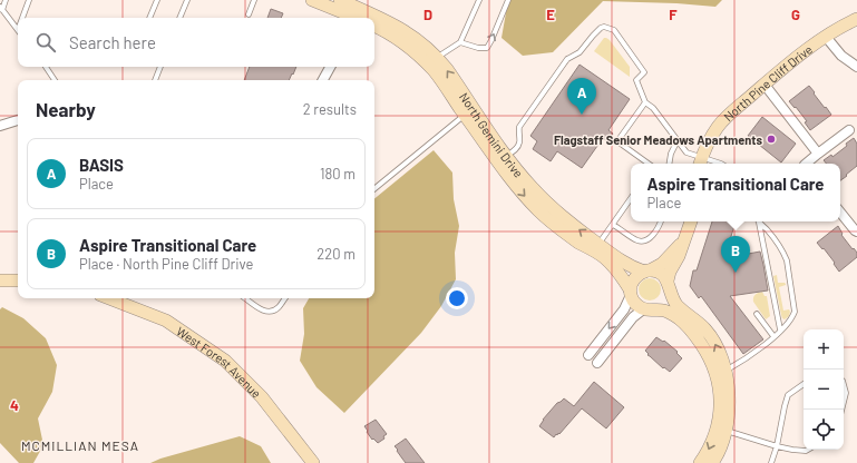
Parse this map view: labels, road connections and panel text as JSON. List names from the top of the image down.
{
  "streets": {
    "street": ["North Pine Cliff Drive", "North Gemini Drive", "West Forest Avenue"]
  },
  "districts": ["MCMILLIAN MESA"],
  "places": ["Flagstaff Senior Meadows Apartments"],
  "page": {
    "search": "Search here",
    "pins": ["A", "B"],
    "heading": ["Nearby", "2 results"],
    "list": [
      {
        "mark": "A",
        "name": "BASIS",
        "note": "Place",
        "value": "180 m"
      },
      {
        "mark": "B",
        "name": "Aspire Transitional Care",
        "note": "Place · North Pine Cliff Drive",
        "value": "220 m"
      }
    ],
    "popup": ["Aspire Transitional Care", "Place"],
    "map_buttons": ["+", "−"]
  },
  "grid": {
    "columns": [
      "D",
      "E",
      "F",
      "G"
    ],
    "rows": ["4"]
  }
}
